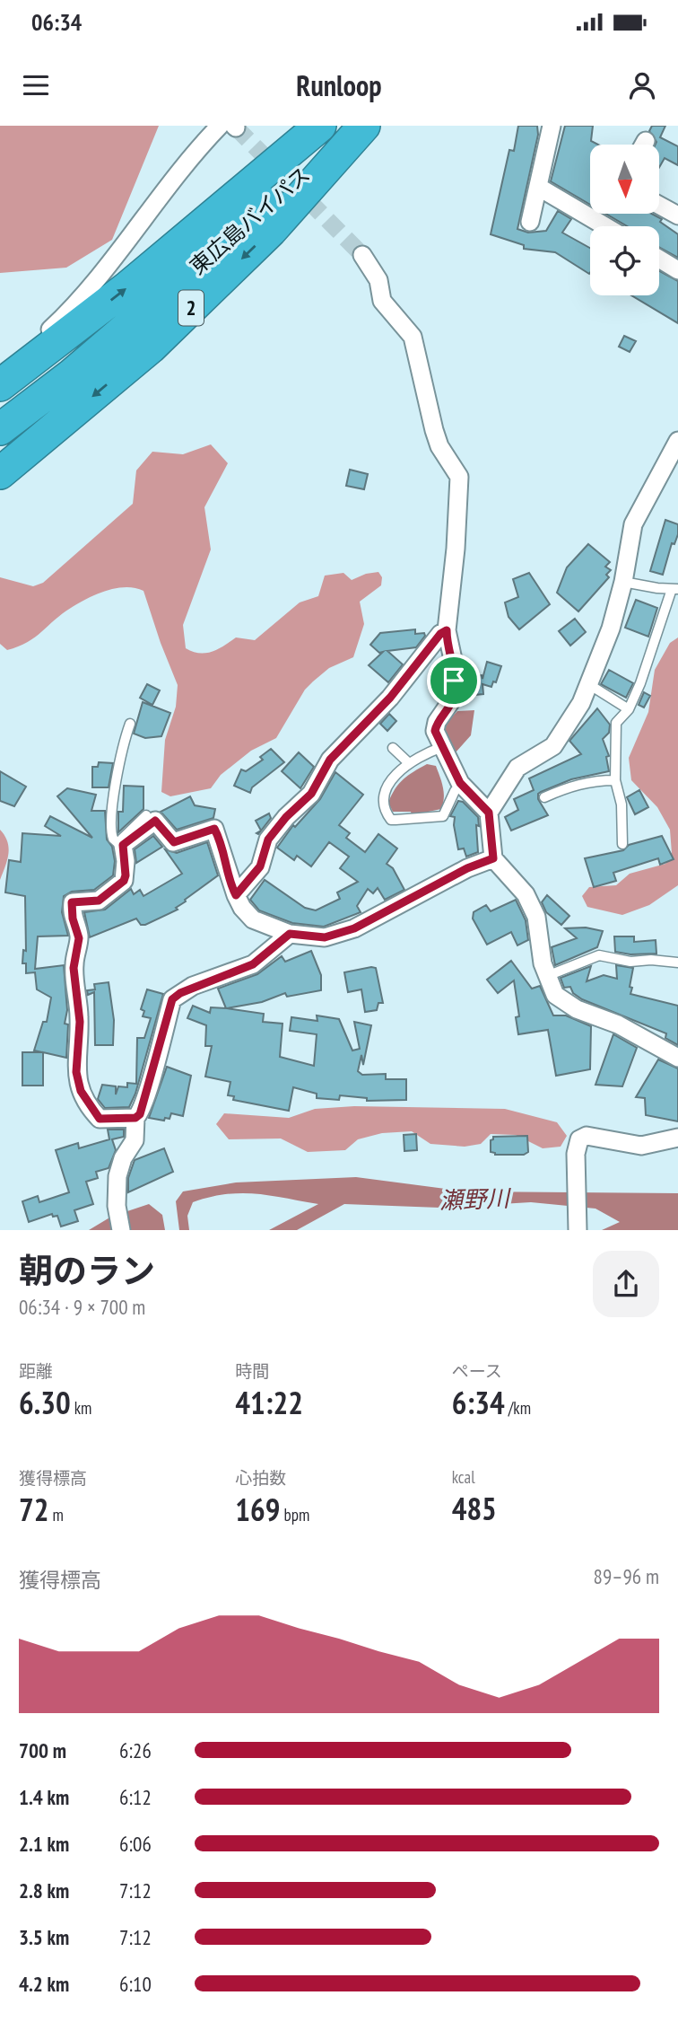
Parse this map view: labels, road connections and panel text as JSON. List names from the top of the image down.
{
  "streets": {
    "highway": ["東広島バイパス", "2"]
  },
  "water": ["瀬野川"],
  "north": "bottom",
  "page": {
    "status": "06:34",
    "header": "Runloop",
    "heading": ["朝のラン", "06:34 · 9 × 700 m"],
    "stats": [
      ["距離", "6.30 km"],
      ["時間", "41:22"],
      ["ペース", "6:34 /km"],
      ["獲得標高", "72 m"],
      ["心拍数", "169 bpm"],
      ["kcal", "485"]
    ],
    "chart": ["獲得標高", "89–96 m"],
    "list": [
      {
        "name": "700 m",
        "note": "6:26"
      },
      {
        "name": "1.4 km",
        "note": "6:12"
      },
      {
        "name": "2.1 km",
        "note": "6:06"
      },
      {
        "name": "2.8 km",
        "note": "7:12"
      },
      {
        "name": "3.5 km",
        "note": "7:12"
      },
      {
        "name": "4.2 km",
        "note": "6:10"
      }
    ]
  }
}
